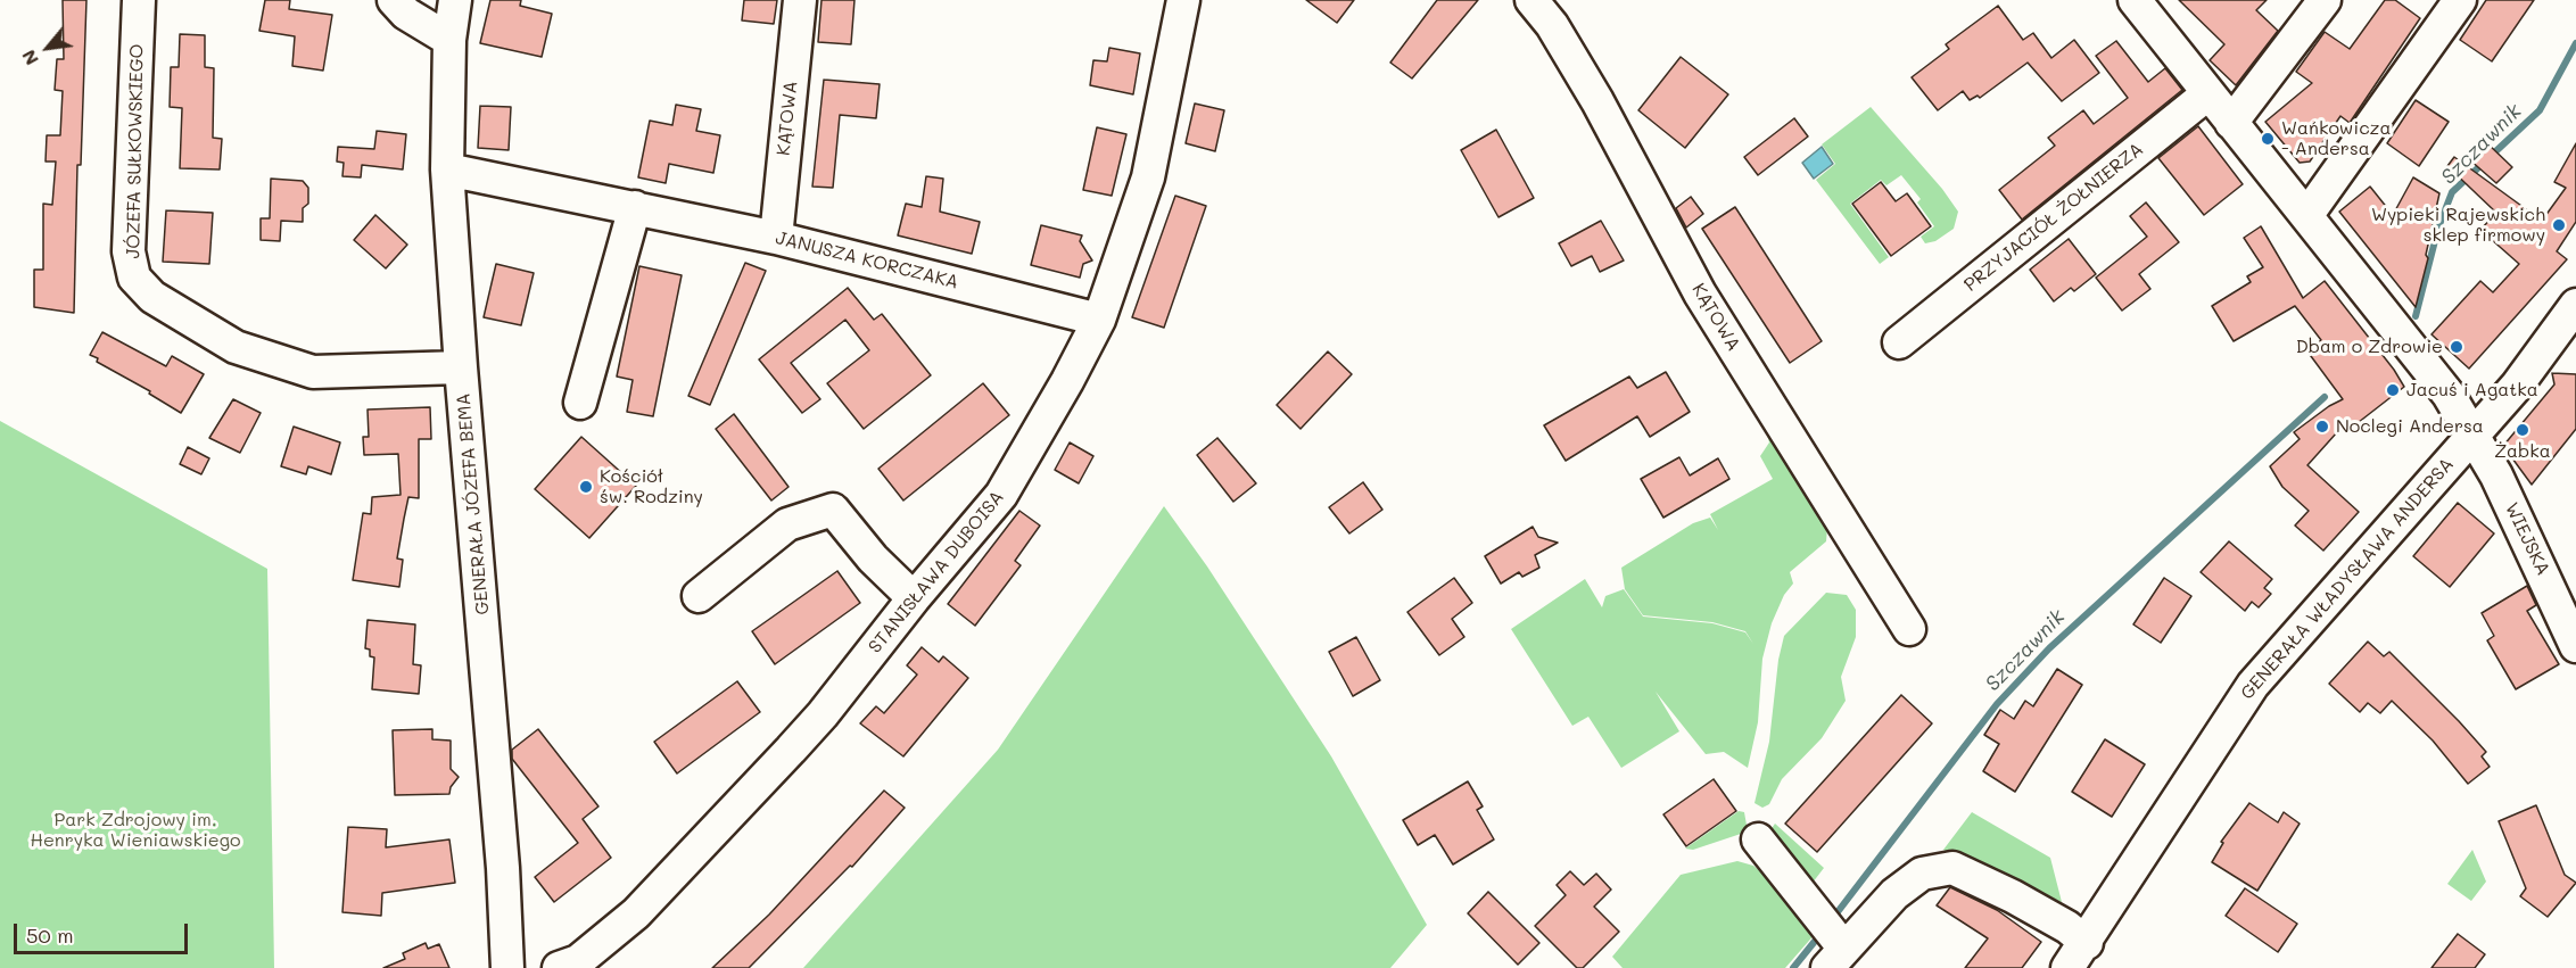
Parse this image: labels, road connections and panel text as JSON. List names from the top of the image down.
{
  "streets": {
    "street": [
      "KĄTOWA",
      "JÓZEFA SUŁKOWSKIEGO",
      "PRZYJACIÓŁ ŻOŁNIERZA",
      "JANUSZA KORCZAKA",
      "GENERAŁA JÓZEFA BEMA",
      "WIEJSKA",
      "STANISŁAWA DUBOISA",
      "GENERAŁA WŁADYSŁAWA ANDERSA"
    ]
  },
  "crossings": [
    ["KĄTOWA", "JANUSZA KORCZAKA"],
    ["JÓZEFA SUŁKOWSKIEGO", "GENERAŁA JÓZEFA BEMA"],
    ["PRZYJACIÓŁ ŻOŁNIERZA", "WIEJSKA"],
    ["JANUSZA KORCZAKA", "GENERAŁA JÓZEFA BEMA"],
    ["JANUSZA KORCZAKA", "STANISŁAWA DUBOISA"],
    ["WIEJSKA", "GENERAŁA WŁADYSŁAWA ANDERSA"]
  ],
  "water": ["Szczawnik"],
  "parks": ["Park Zdrojowy im. Henryka Wieniawskiego"],
  "places": [
    "Wańkowicza - Andersa",
    "Wypieki Rajewskich sklep firmowy",
    "Dbam o Zdrowie",
    "Jacuś i Agatka",
    "Noclegi Andersa",
    "Żabka",
    "Kościół św. Rodziny"
  ],
  "scale_bar": "50 m",
  "north": "bottom left"
}
